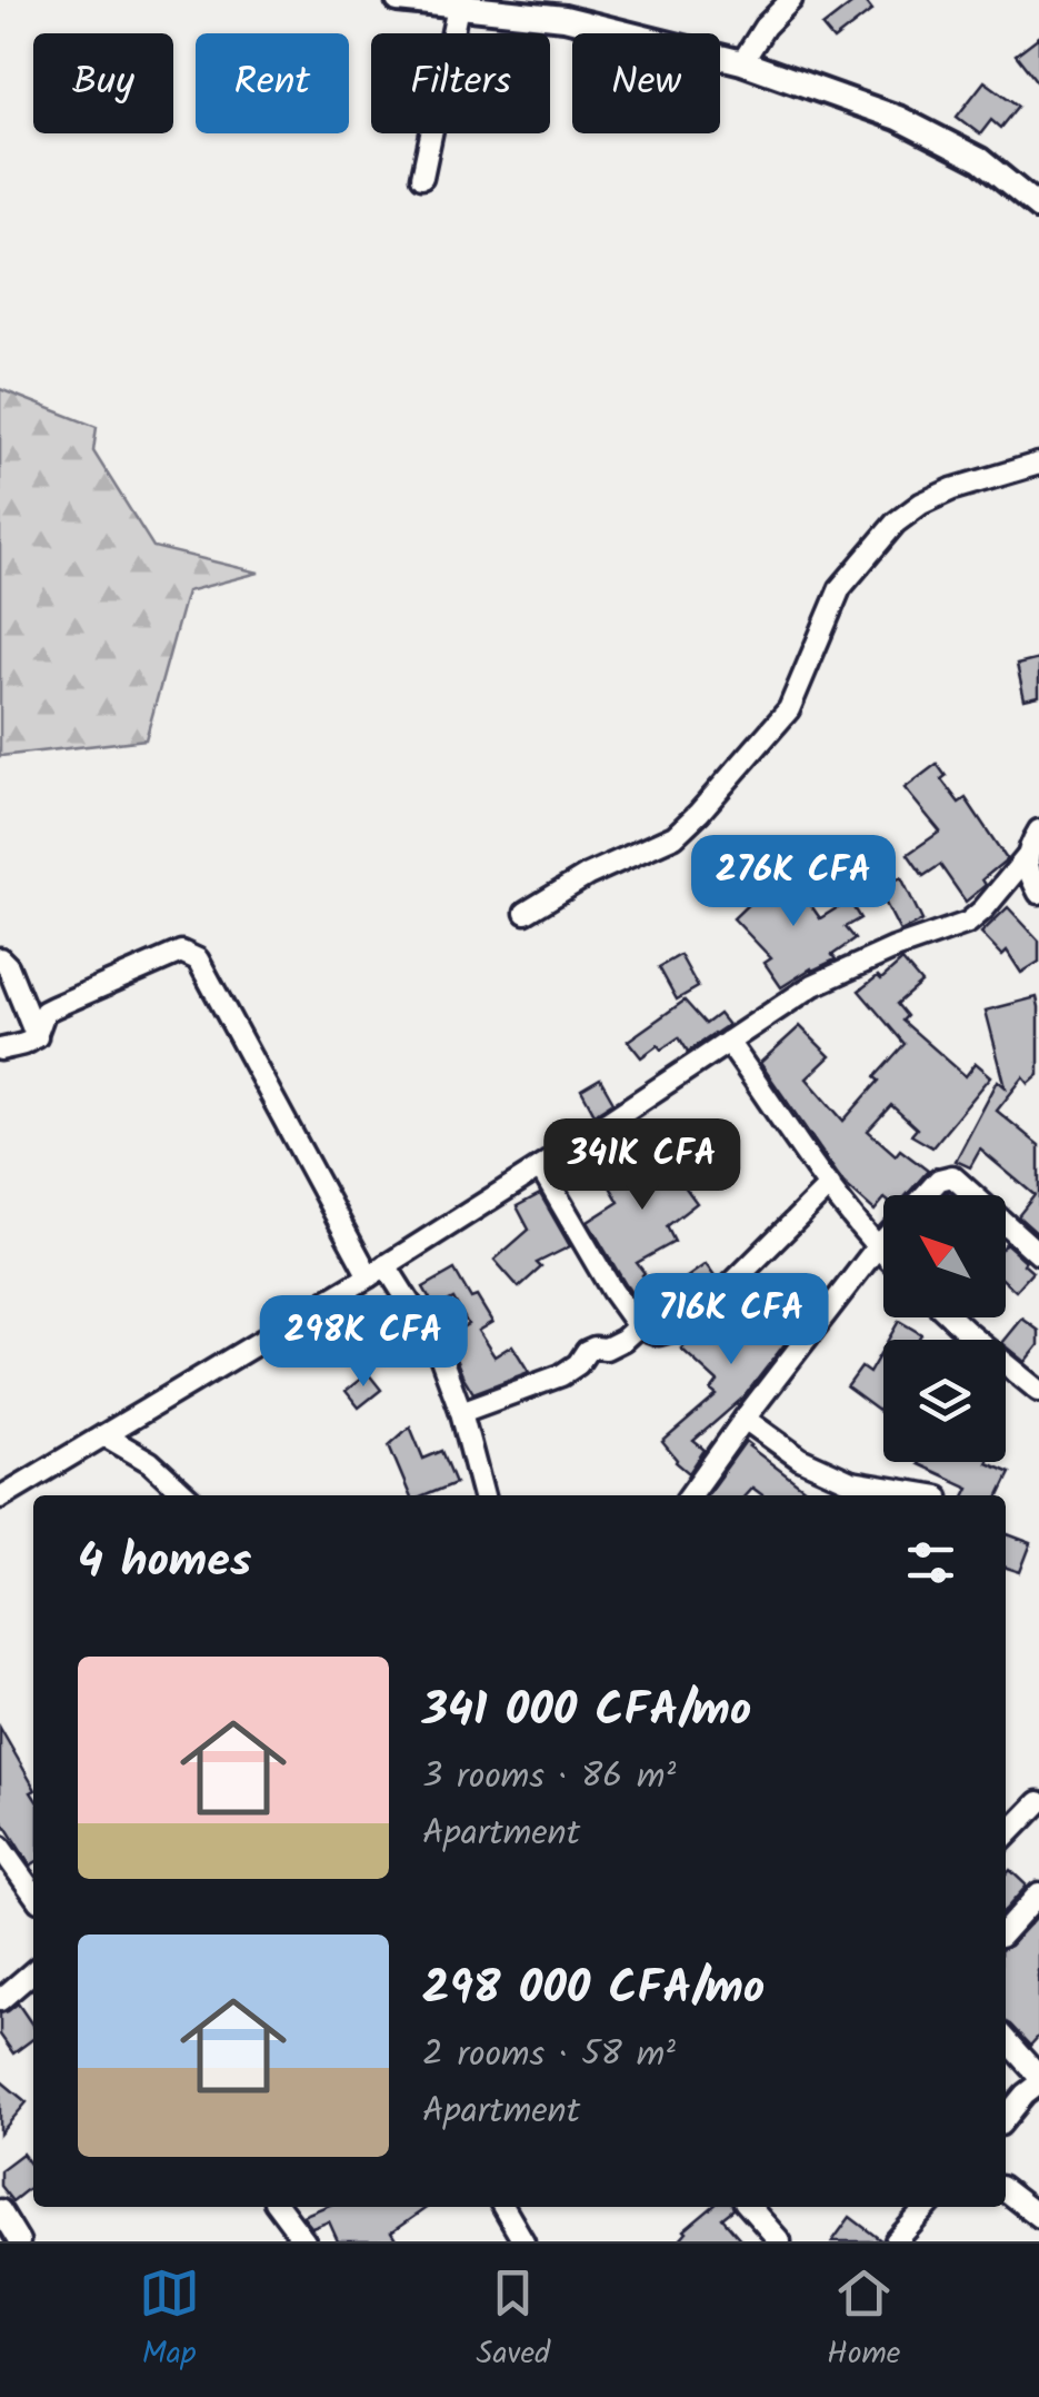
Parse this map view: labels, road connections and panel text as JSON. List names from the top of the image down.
{
  "north": "top left",
  "page": {
    "chip": [
      "Buy",
      "Rent",
      "Filters",
      "New"
    ],
    "price": [
      "276K CFA",
      "341K CFA",
      "716K CFA",
      "298K CFA"
    ],
    "heading": "4 homes",
    "list": [
      {
        "name": "341 000 CFA/mo",
        "note": "3 rooms · 86 m² · Apartment"
      },
      {
        "name": "298 000 CFA/mo",
        "note": "2 rooms · 58 m² · Apartment"
      }
    ],
    "tabs": ["Map", "Saved", "Home"]
  }
}
